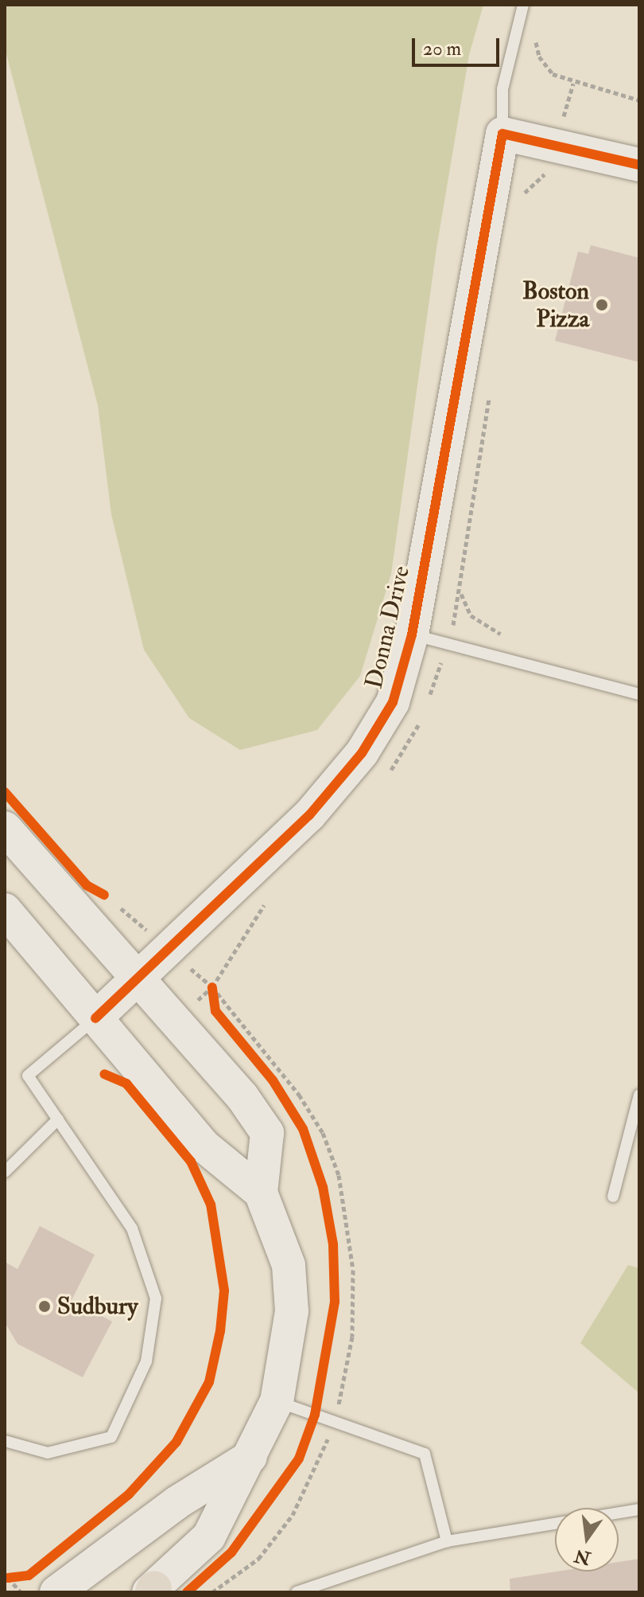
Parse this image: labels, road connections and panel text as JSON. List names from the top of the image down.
{
  "streets": {
    "main road": ["Donna Drive"]
  },
  "places": ["Boston Pizza", "Sudbury"],
  "scale_bar": "20 m",
  "north": "bottom"
}
